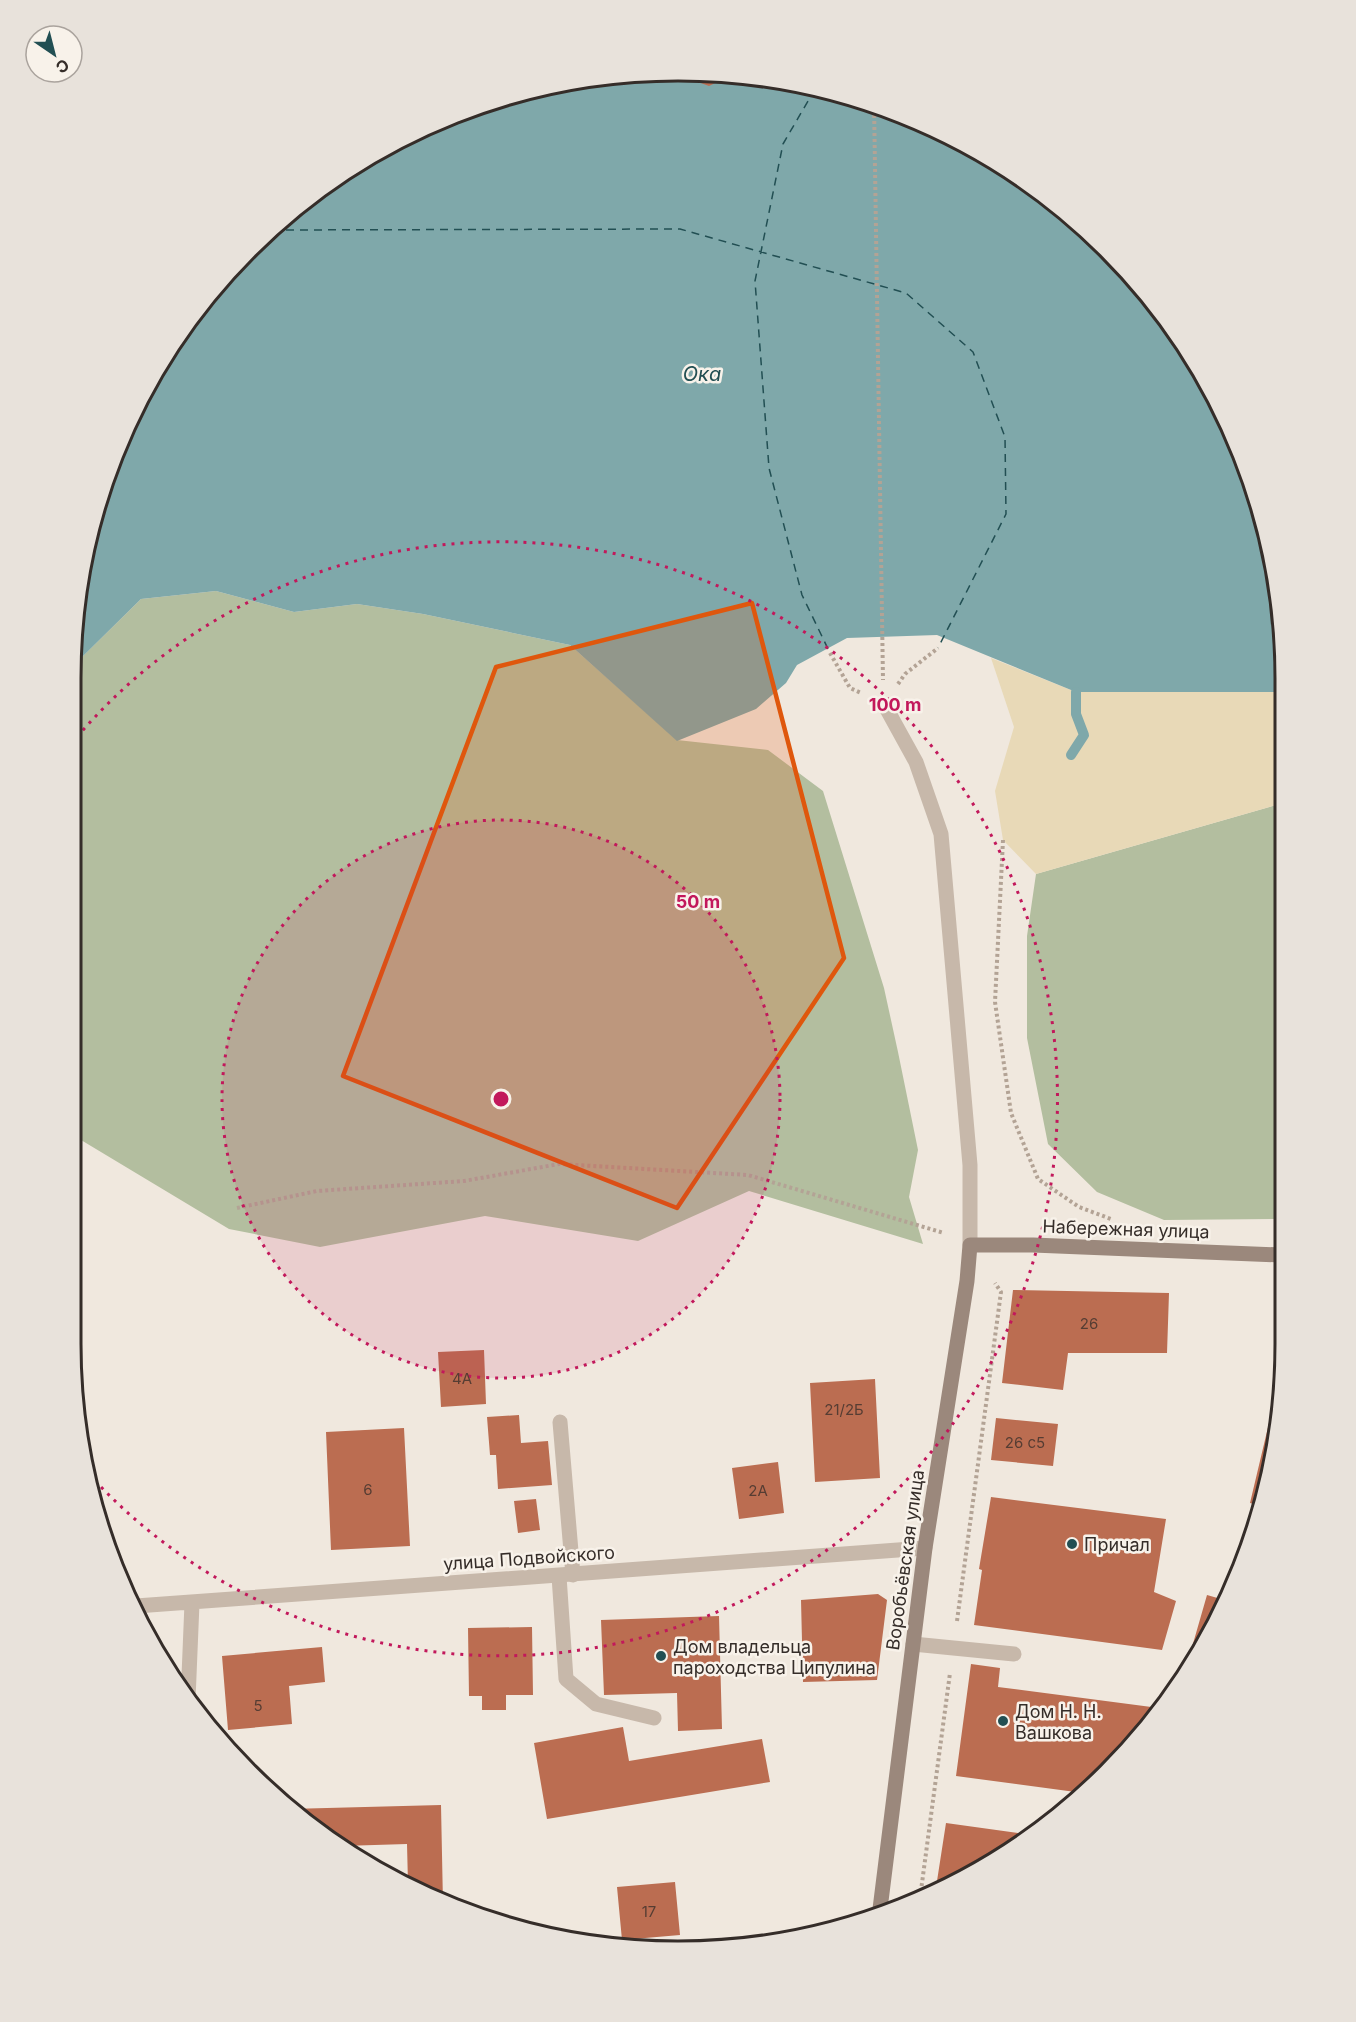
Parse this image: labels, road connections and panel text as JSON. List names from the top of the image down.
{
  "streets": {
    "street": ["Набережная улица", "улица Подвойского", "Воробьёвская улица"]
  },
  "crossings": [
    ["Набережная улица", "Воробьёвская улица"],
    ["улица Подвойского", "Воробьёвская улица"]
  ],
  "water": ["Ока"],
  "places": ["Причал", "Дом владельца пароходства Ципулина", "Дом Н. Н. Вашкова"],
  "house_numbers": [
    "26",
    "4А",
    "21/2Б",
    "26 с5",
    "6",
    "2А",
    "5",
    "17"
  ],
  "north": "bottom right",
  "rings": ["100 m", "50 m"]
}
